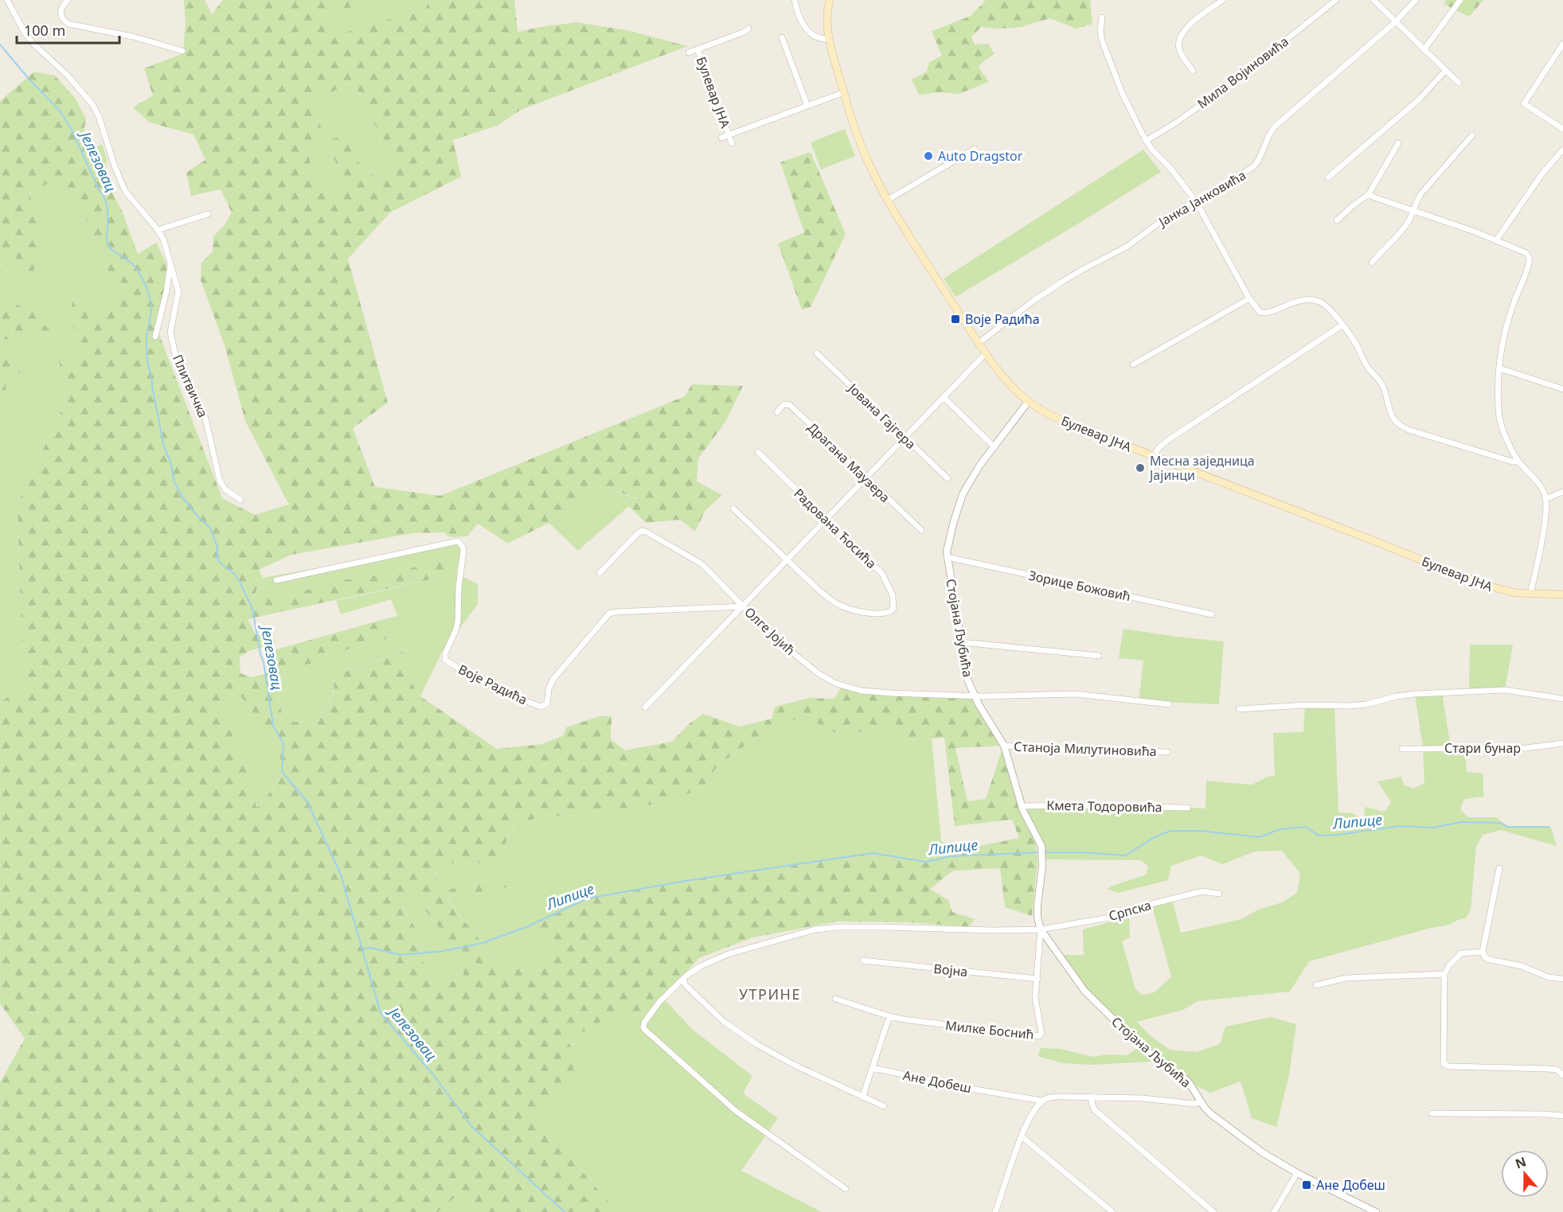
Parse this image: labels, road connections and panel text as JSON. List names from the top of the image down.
{
  "streets": {
    "main road": ["Булевар ЈНА"],
    "street": [
      "Мила Војиновића",
      "Јанка Јанковића",
      "Плитвичка",
      "Јована Гајгера",
      "Драгана Маузера",
      "Радована Ћосића",
      "Зорице Божовић",
      "Стојана Љубића",
      "Олге Јојић",
      "Воје Радића",
      "Стари бунар",
      "Станоја Милутиновића",
      "Кмета Тодоровића",
      "Српска",
      "Војна",
      "Милке Боснић",
      "Ане Добеш"
    ]
  },
  "crossings": [
    ["Булевар ЈНА", "Јанка Јанковића"],
    ["Булевар ЈНА", "Стојана Љубића"],
    ["Зорице Божовић", "Стојана Љубића"],
    ["Стојана Љубића", "Олге Јојић"],
    ["Стојана Љубића", "Станоја Милутиновића"],
    ["Стојана Љубића", "Кмета Тодоровића"],
    ["Стојана Љубића", "Српска"],
    ["Стојана Љубића", "Милке Боснић"],
    ["Стојана Љубића", "Ане Добеш"],
    ["Олге Јојић", "Воје Радића"],
    ["Српска", "Милке Боснић"],
    ["Војна", "Милке Боснић"]
  ],
  "districts": ["УТРИНЕ"],
  "water": ["Јелезовац", "Липице"],
  "places": {
    "other": ["Auto Dragstor", "Месна заједница Јајинци"],
    "transit": ["Воје Радића", "Ане Добеш"]
  },
  "scale_bar": "100 m",
  "north": "top"
}
